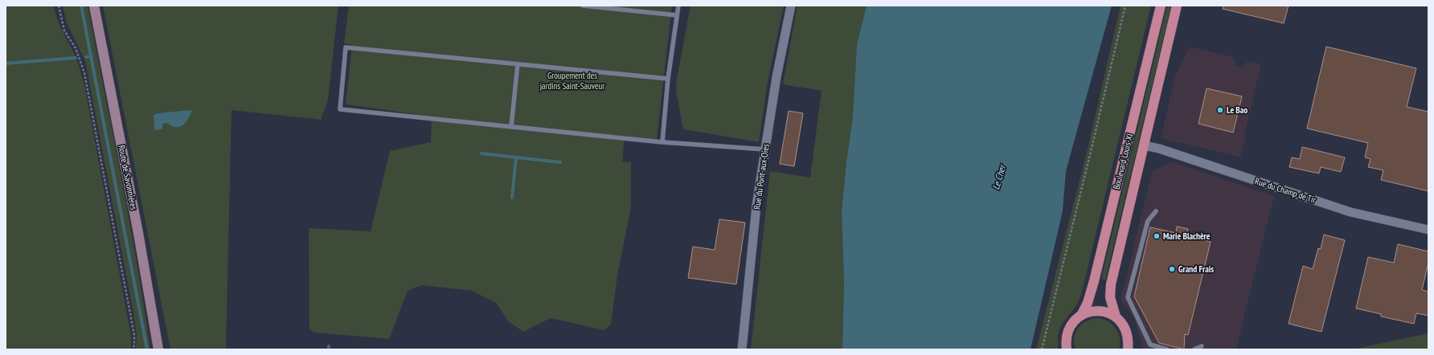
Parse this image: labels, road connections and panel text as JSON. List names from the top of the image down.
{
  "streets": {
    "main road": ["Boulevard Louis-XI", "Route de Savonnières"],
    "street": ["Rue du Pont-aux-Oies", "Rue du Champ de Tir"]
  },
  "crossings": [
    ["Boulevard Louis-XI", "Rue du Champ de Tir"]
  ],
  "water": ["Le Cher"],
  "parks": ["Groupement des jardins Saint-Sauveur"],
  "places": ["Le Bao", "Marie Blachère", "Grand Frais"]
}
